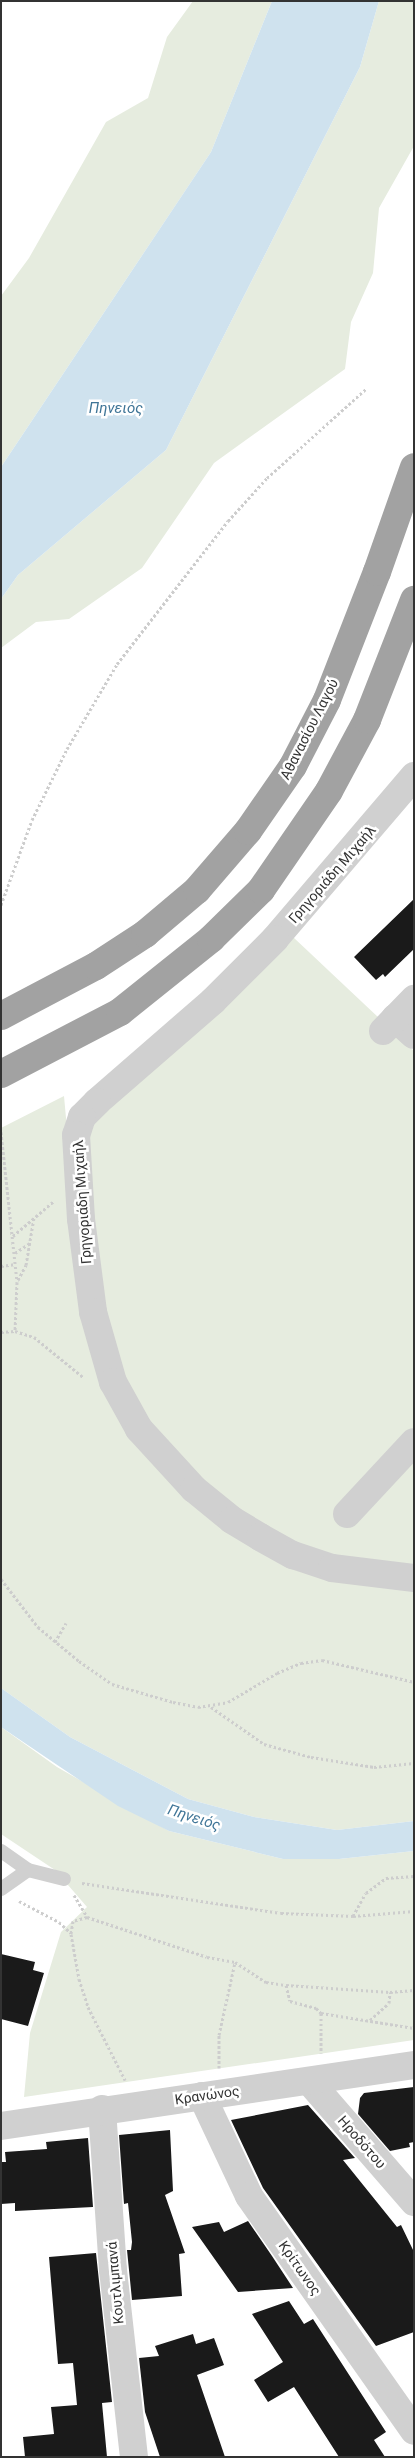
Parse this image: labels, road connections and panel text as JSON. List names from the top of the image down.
{
  "streets": {
    "highway": ["Αθανασίου Λαγού"],
    "street": [
      "Γρηγοριάδη Μιχαήλ",
      "Κρανώνος",
      "Ηροδότου",
      "Κρίτωνος",
      "Κουτλιμπανά"
    ]
  },
  "crossings": [
    ["Κρανώνος", "Ηροδότου"],
    ["Κρανώνος", "Κρίτωνος"],
    ["Κρανώνος", "Κουτλιμπανά"]
  ],
  "water": ["Πηνειός"]
}
